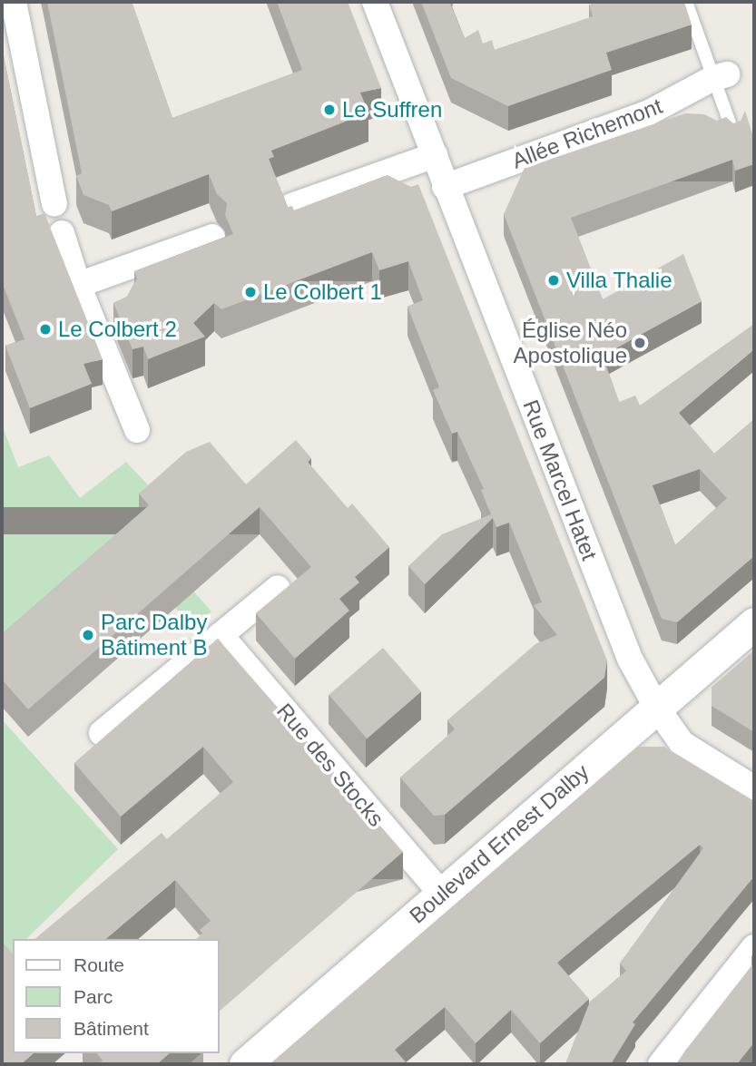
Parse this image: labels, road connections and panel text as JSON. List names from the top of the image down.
{
  "streets": {
    "street": [
      "Allée Richemont",
      "Rue Marcel Hatet",
      "Rue des Stocks",
      "Boulevard Ernest Dalby"
    ]
  },
  "crossings": [
    ["Allée Richemont", "Rue Marcel Hatet"],
    ["Rue Marcel Hatet", "Boulevard Ernest Dalby"],
    ["Rue des Stocks", "Boulevard Ernest Dalby"]
  ],
  "places": [
    "Le Suffren",
    "Villa Thalie",
    "Le Colbert 1",
    "Le Colbert 2",
    "Église Néo Apostolique",
    "Parc Dalby Bâtiment B"
  ],
  "legend": ["Route", "Parc", "Bâtiment"]
}
